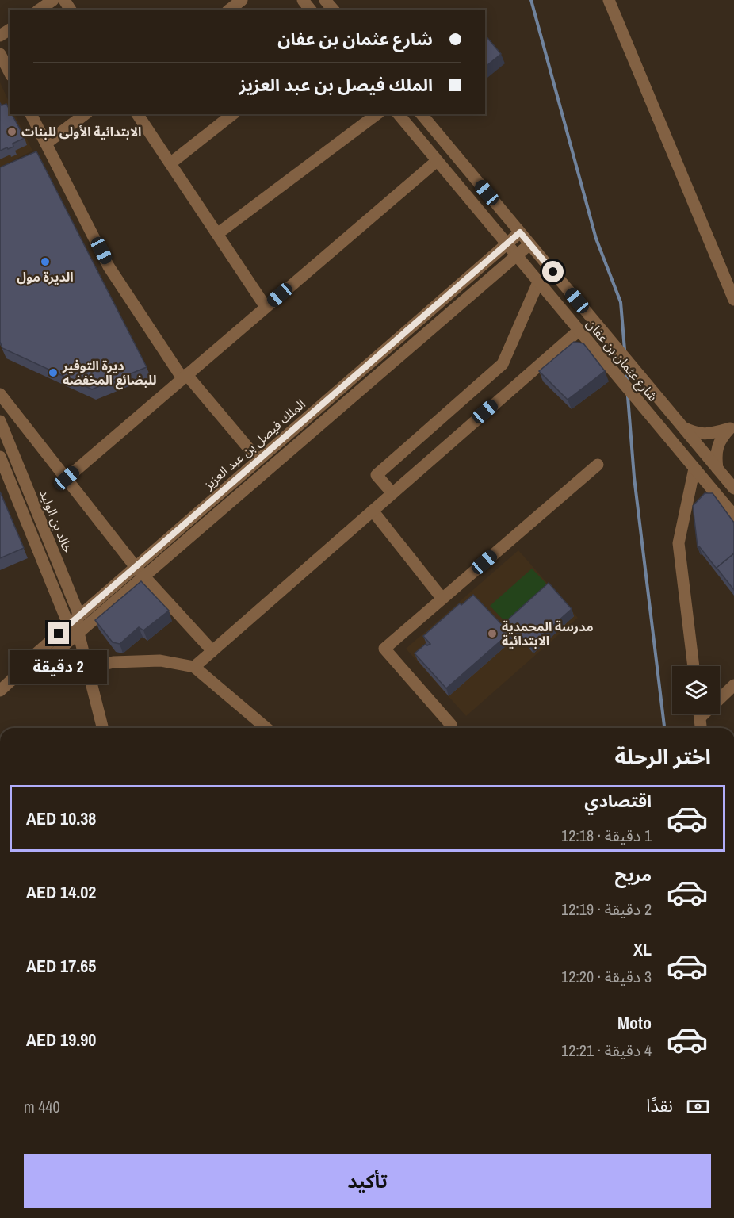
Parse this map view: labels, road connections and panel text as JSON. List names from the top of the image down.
{
  "streets": {
    "street": ["شارع عثمان بن عفان", "الملك فيصل بن عبد العزيز", "خالد بن الوليد"]
  },
  "crossings": [
    ["شارع عثمان بن عفان", "الملك فيصل بن عبد العزيز"],
    ["الملك فيصل بن عبد العزيز", "خالد بن الوليد"]
  ],
  "places": [
    "الابتدائية الأولى للبنات",
    "الديرة مول",
    "ديرة التوفير للبضائع المخفضه",
    "مدرسة المحمدية الابتدائية"
  ],
  "page": {
    "banner": ["شارع عثمان بن عفان", "الملك فيصل بن عبد العزيز"],
    "bubble": "2 دقيقة",
    "heading": "اختر الرحلة",
    "list": [
      {
        "name": "اقتصادي",
        "note": "1 دقيقة · 12:18",
        "value": "AED 10.38"
      },
      {
        "name": "مريح",
        "note": "2 دقيقة · 12:19",
        "value": "AED 14.02"
      },
      {
        "name": "XL",
        "note": "3 دقيقة · 12:20",
        "value": "AED 17.65"
      },
      {
        "name": "Moto",
        "note": "4 دقيقة · 12:21",
        "value": "AED 19.90"
      }
    ],
    "pay": ["نقدًا", "440 m"],
    "buttons": "تأكيد"
  }
}
